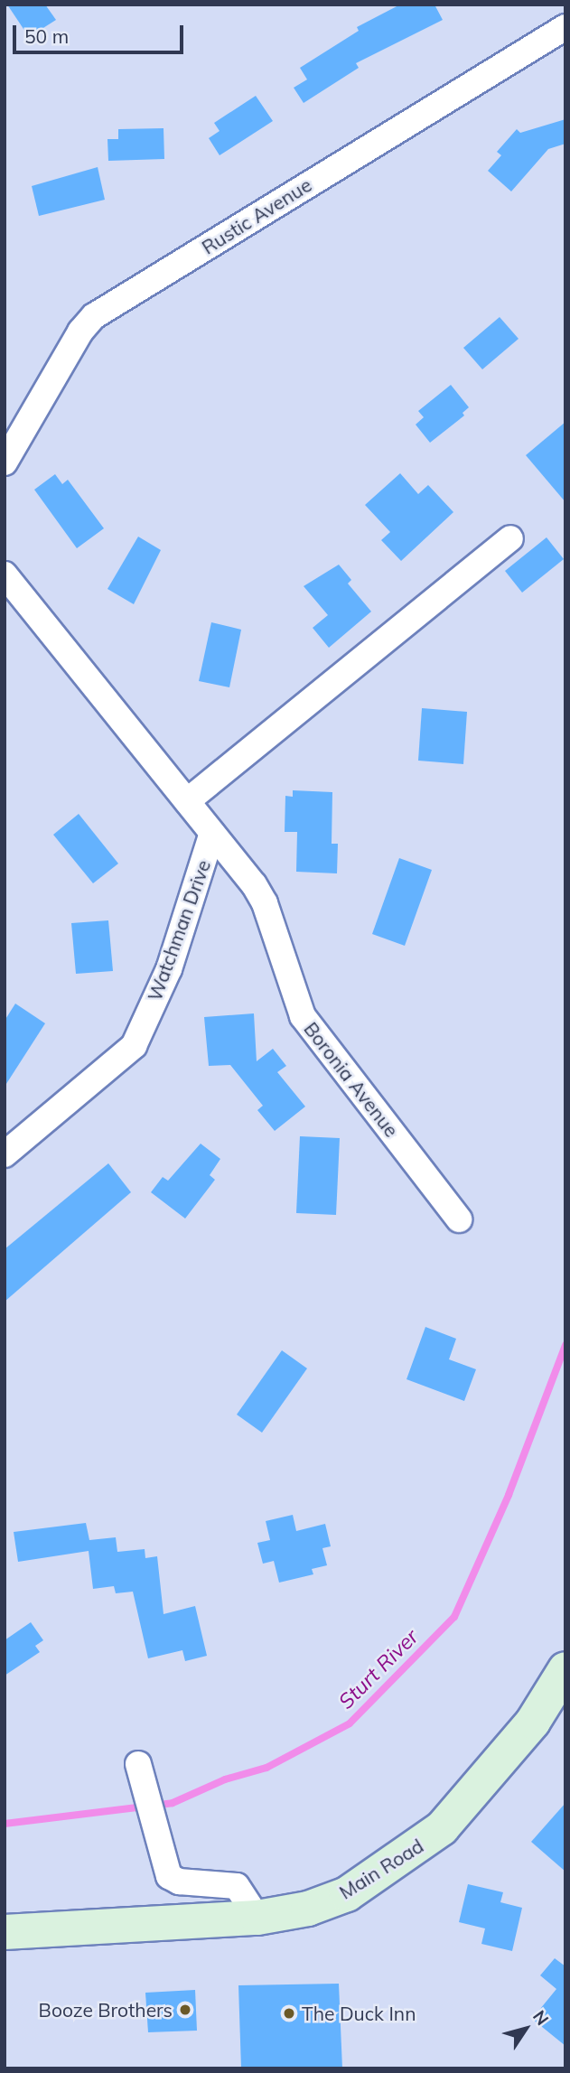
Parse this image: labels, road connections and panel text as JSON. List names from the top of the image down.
{
  "streets": {
    "main road": ["Main Road"],
    "street": ["Rustic Avenue", "Watchman Drive", "Boronia Avenue"]
  },
  "crossings": [
    ["Watchman Drive", "Boronia Avenue"]
  ],
  "water": ["Sturt River"],
  "places": ["Booze Brothers", "The Duck Inn"],
  "scale_bar": "50 m",
  "north": "top right"
}
